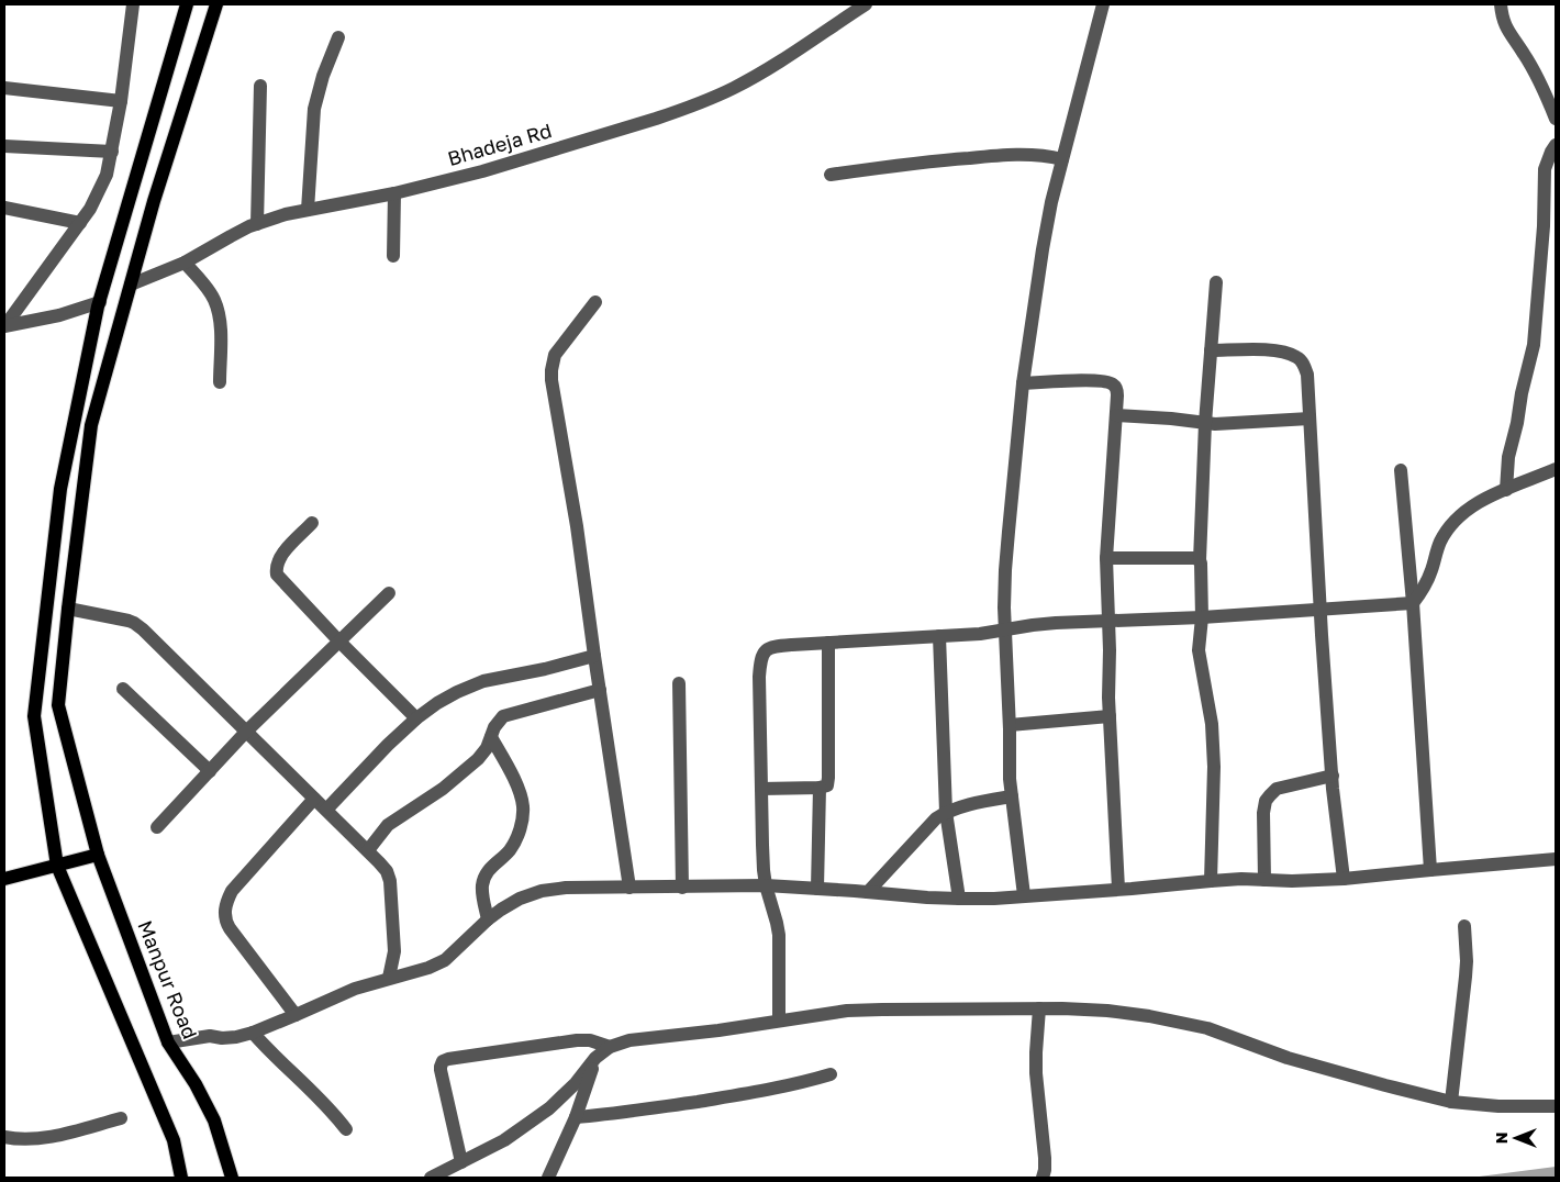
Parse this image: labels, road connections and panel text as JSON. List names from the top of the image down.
{
  "streets": {
    "main road": ["Manpur Road"],
    "street": ["Bhadeja Rd"]
  },
  "crossings": [
    ["Bhadeja Rd", "Manpur Road"]
  ],
  "north": "left"
}
